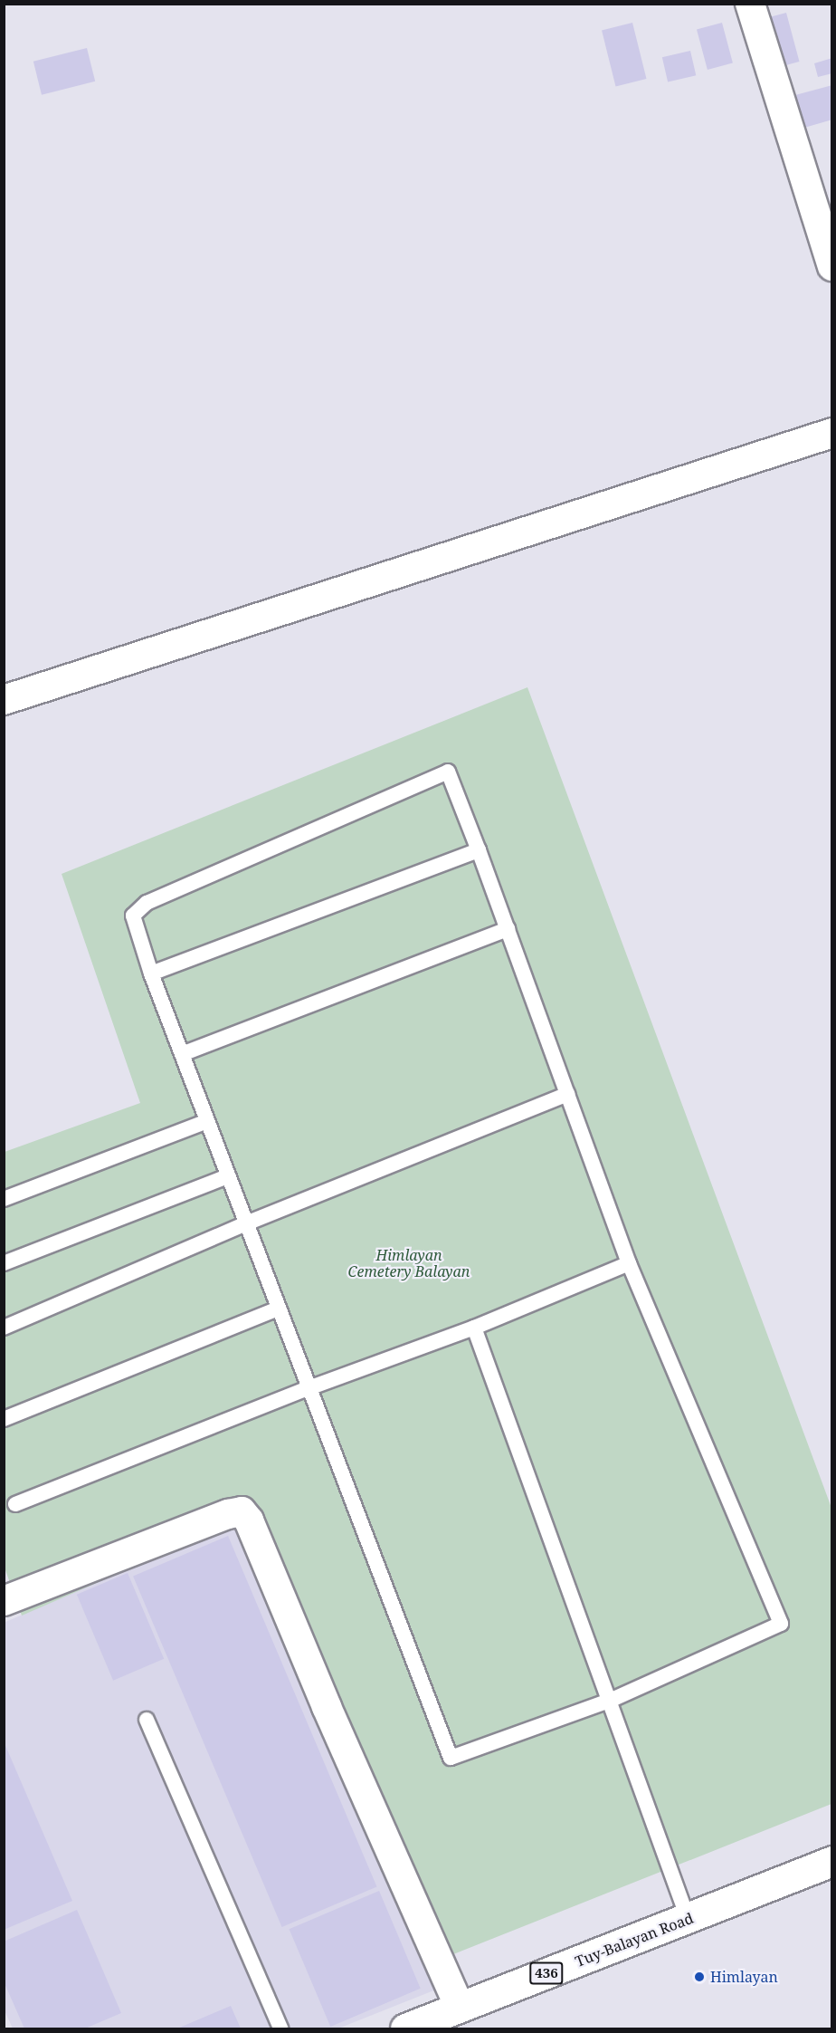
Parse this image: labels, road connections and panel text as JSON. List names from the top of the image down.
{
  "streets": {
    "main road": ["Tuy-Balayan Road", "436"]
  },
  "parks": ["Himlayan Cemetery Balayan"],
  "places": ["Himlayan"]
}
